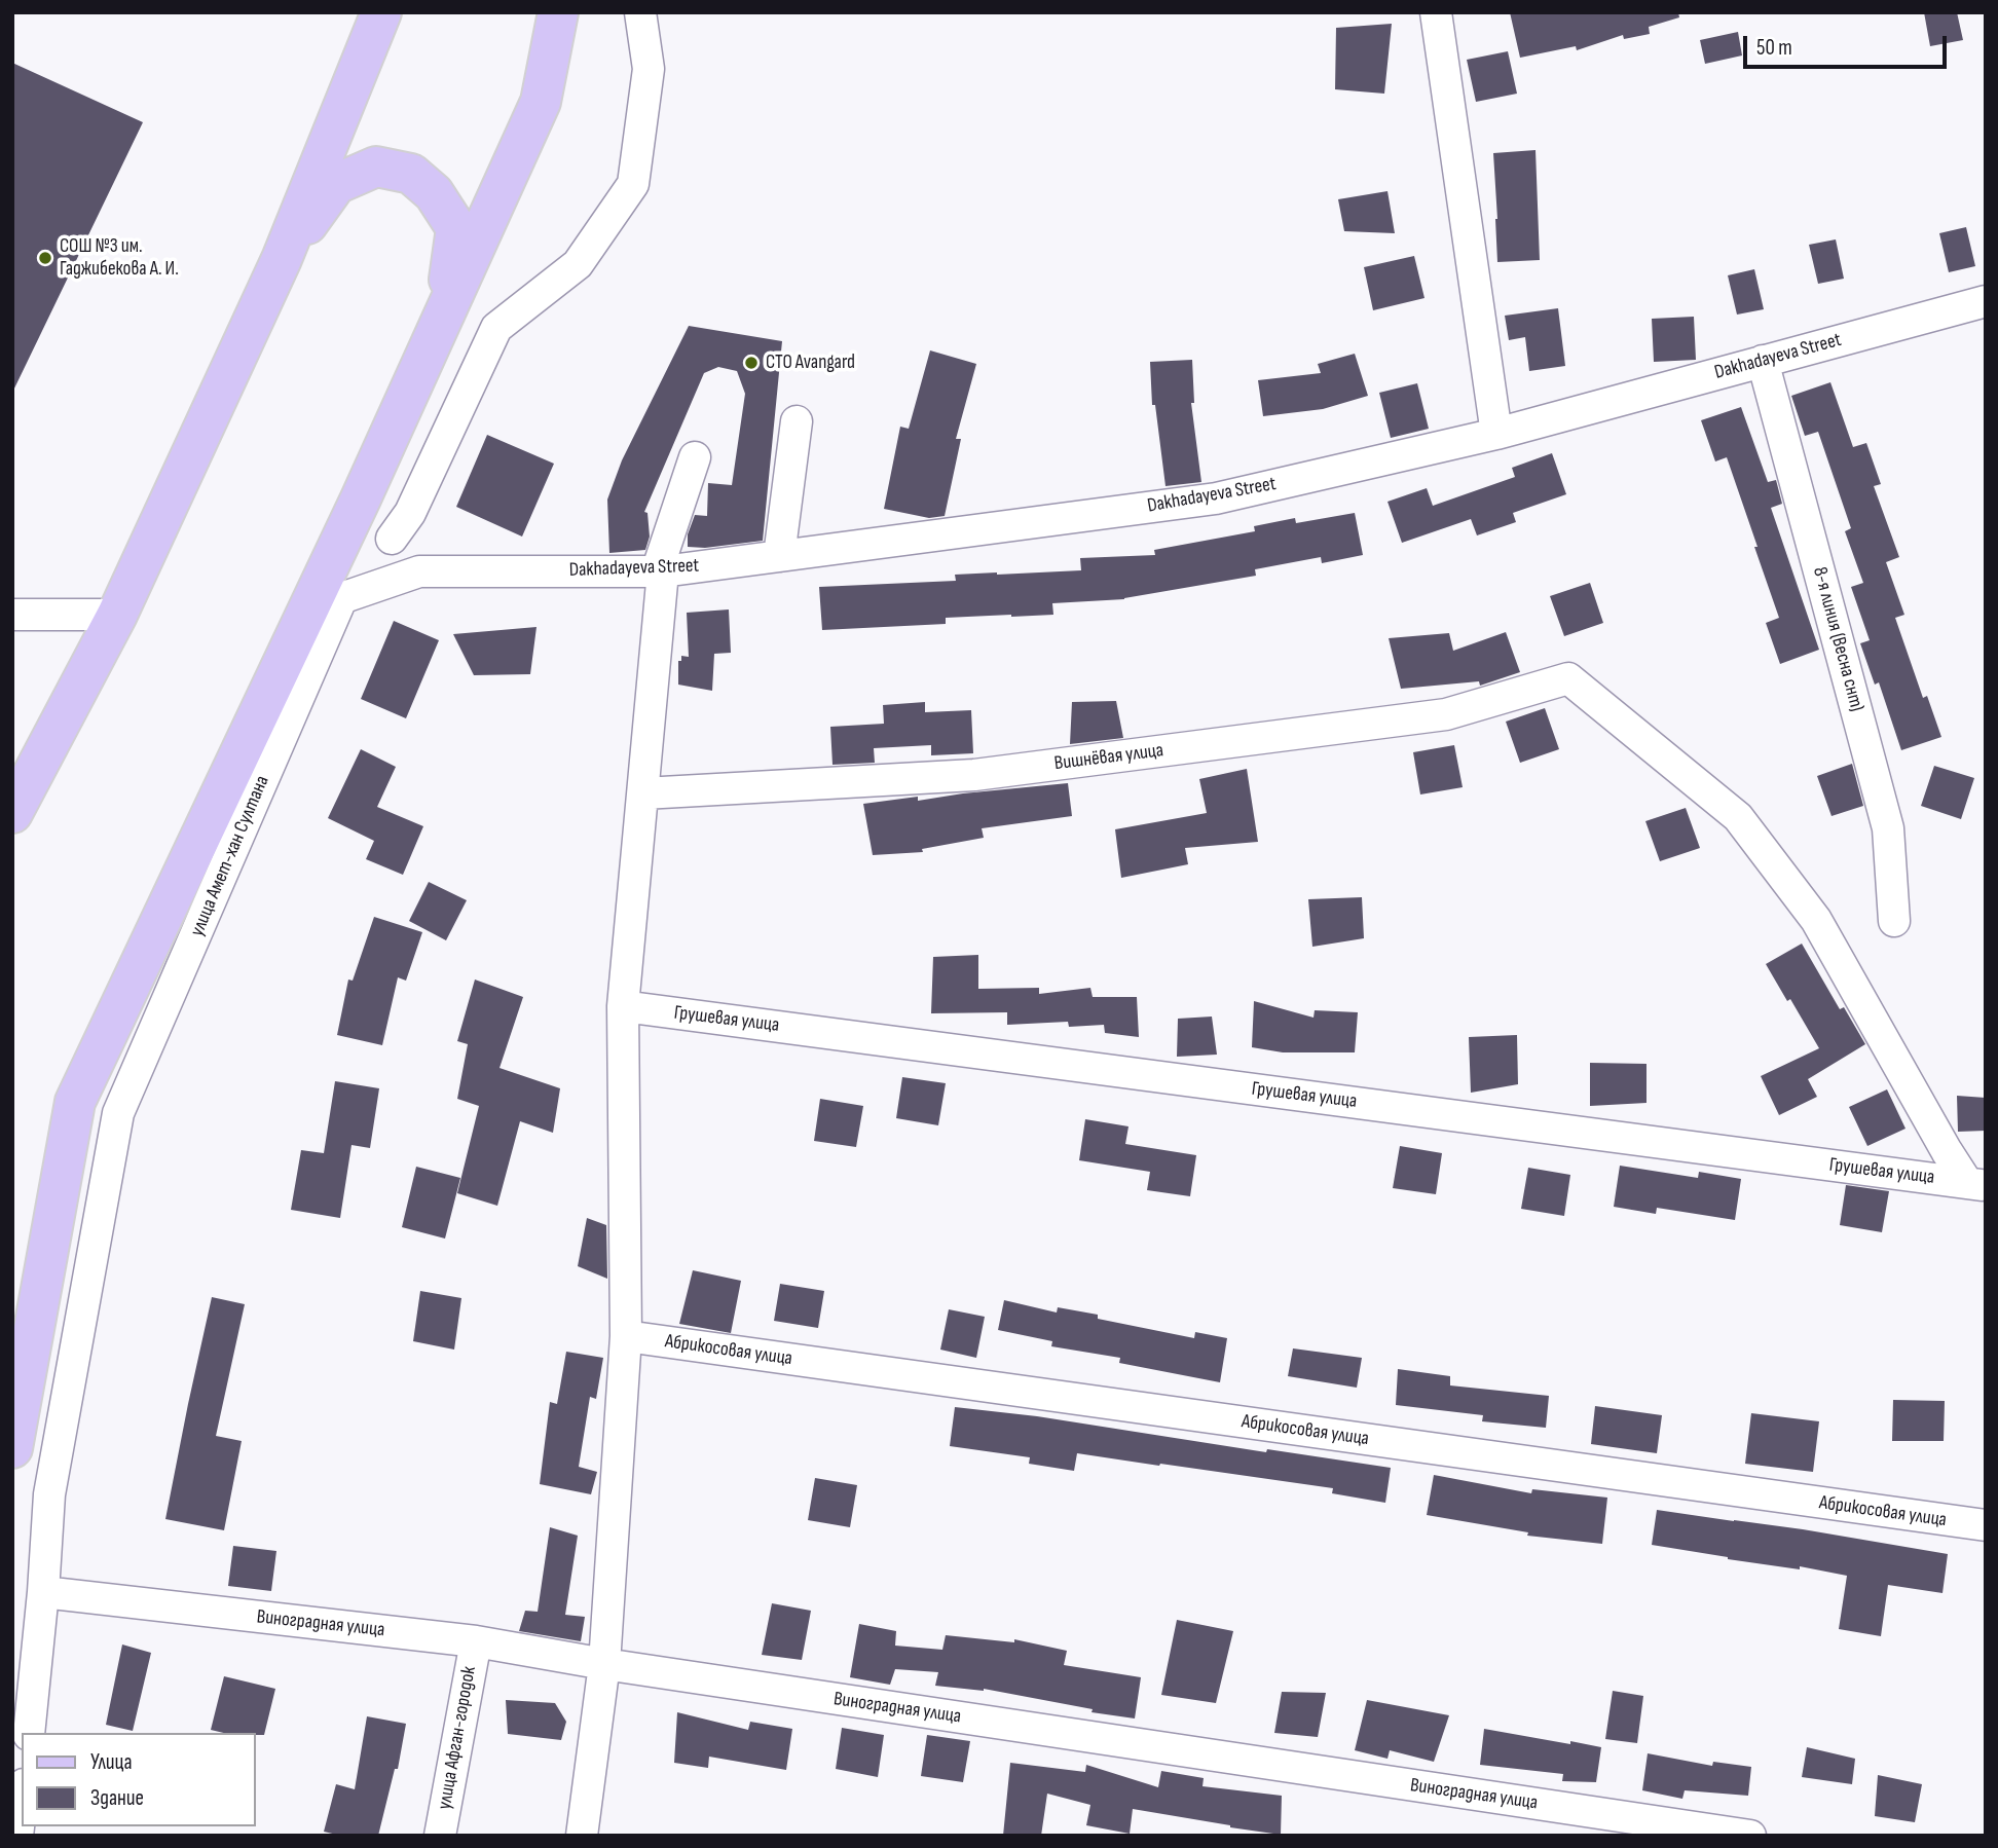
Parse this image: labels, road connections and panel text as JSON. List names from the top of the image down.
{
  "streets": {
    "street": [
      "Dakhadayeva Street",
      "8-я линия (Весна снт)",
      "Вишнёвая улица",
      "улица Амет-хан Султана",
      "Грушевая улица",
      "Абрикосовая улица",
      "Виноградная улица",
      "улица Афган-городок"
    ]
  },
  "crossings": [
    ["Dakhadayeva Street", "8-я линия (Весна снт)"],
    ["Dakhadayeva Street", "улица Амет-хан Султана"],
    ["Вишнёвая улица", "Грушевая улица"],
    ["улица Амет-хан Султана", "Виноградная улица"],
    ["Виноградная улица", "улица Афган-городок"]
  ],
  "places": ["СОШ №3 им. Гаджибекова А. И.", "СТО Avangard"],
  "legend": ["Улица", "Здание"],
  "scale_bar": "50 m"
}
